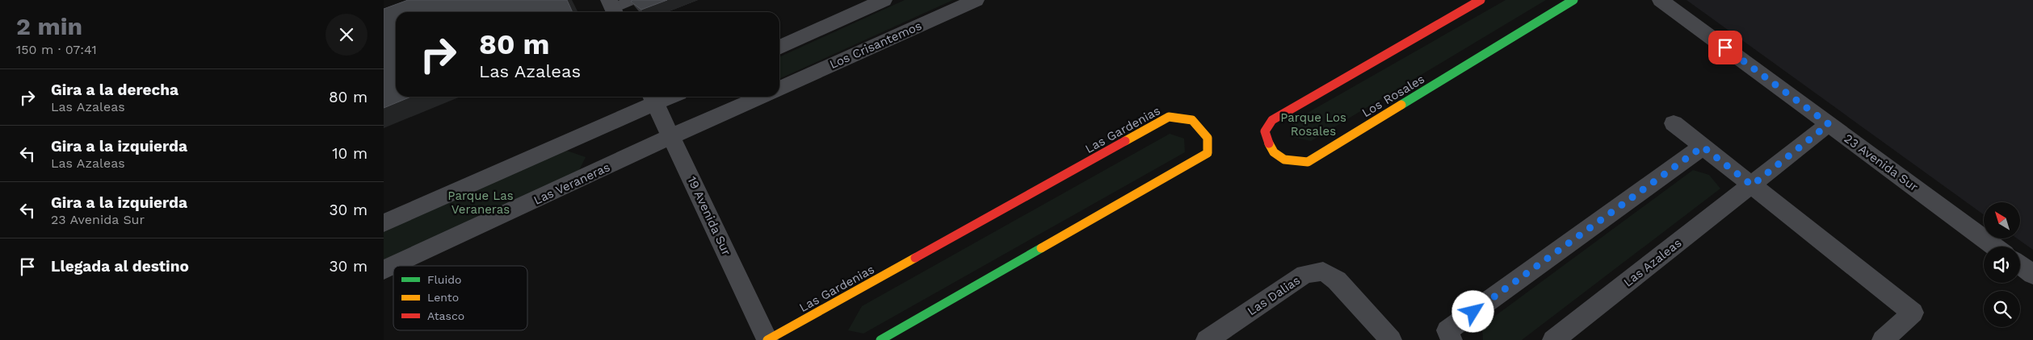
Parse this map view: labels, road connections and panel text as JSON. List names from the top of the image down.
{
  "streets": {
    "street": [
      "Los Crisantemos",
      "Los Rosales",
      "Las Gardenias",
      "23 Avenida Sur",
      "Las Veraneras",
      "19 Avenida Sur",
      "Las Azaleas",
      "Las Dalias"
    ]
  },
  "crossings": [
    ["Las Gardenias", "19 Avenida Sur"],
    ["23 Avenida Sur", "Las Azaleas"],
    ["Las Veraneras", "19 Avenida Sur"]
  ],
  "parks": ["Parque Los Rosales", "Parque Las Veraneras"],
  "legend": ["Fluido", "Lento", "Atasco"],
  "north": "top left",
  "page": {
    "heading": ["2 min", "150 m · 07:41"],
    "turn": ["80 m", "Las Azaleas"],
    "list": [
      {
        "name": "Gira a la derecha",
        "note": "Las Azaleas",
        "value": "80 m"
      },
      {
        "name": "Gira a la izquierda",
        "note": "Las Azaleas",
        "value": "10 m"
      },
      {
        "name": "Gira a la izquierda",
        "note": "23 Avenida Sur",
        "value": "30 m"
      },
      {
        "name": "Llegada al destino",
        "value": "30 m"
      }
    ]
  }
}
